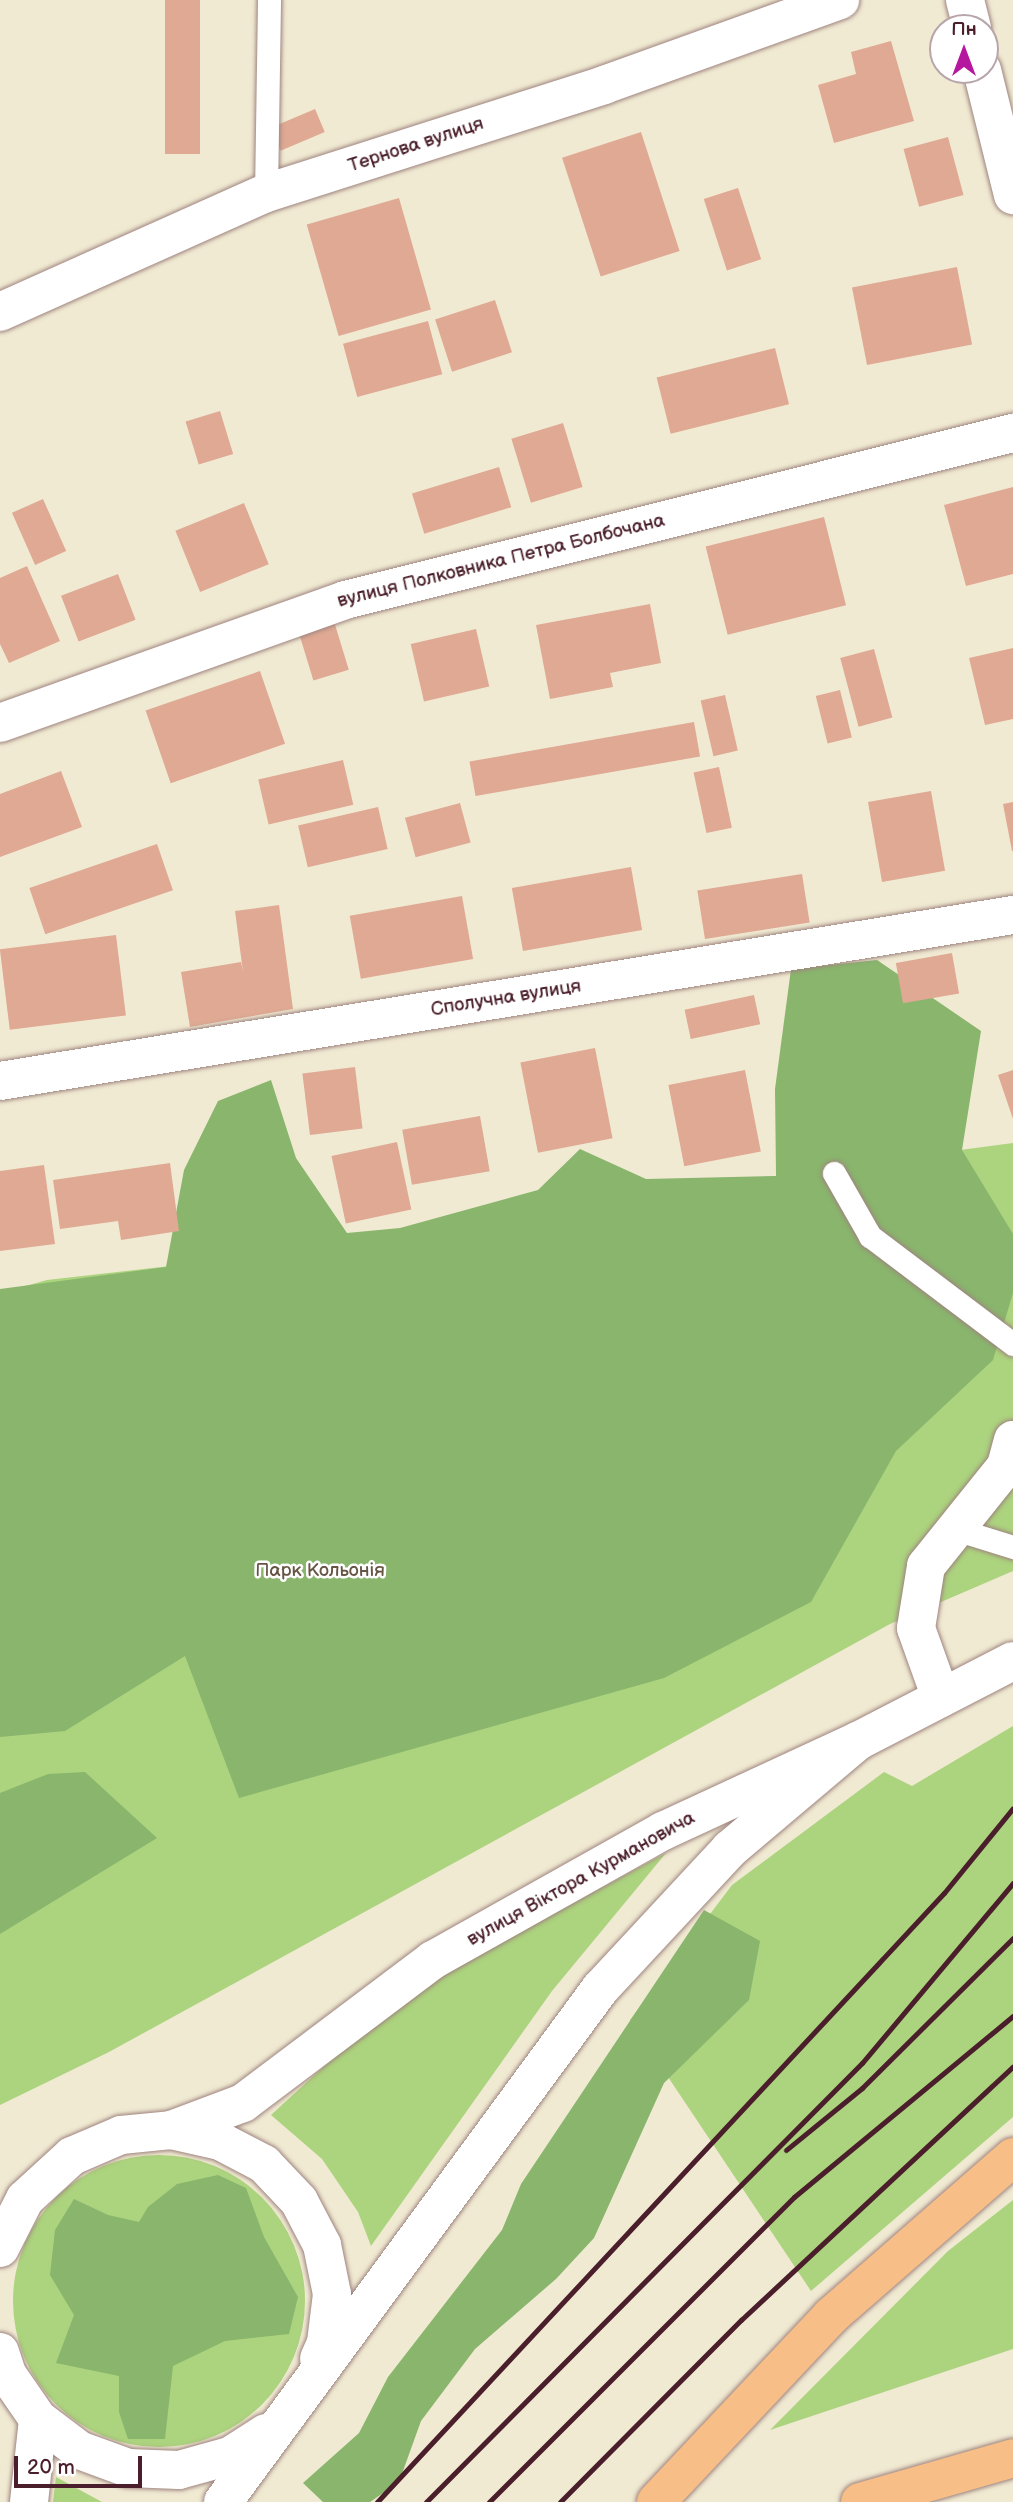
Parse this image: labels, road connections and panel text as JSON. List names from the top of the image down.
{
  "streets": {
    "street": [
      "Тернова вулиця",
      "вулиця Полковника Петра Болбочана",
      "Сполучна вулиця",
      "вулиця Віктора Курмановича"
    ]
  },
  "parks": ["Парк Кольонія"],
  "scale_bar": "20 m",
  "north": "top"
}
